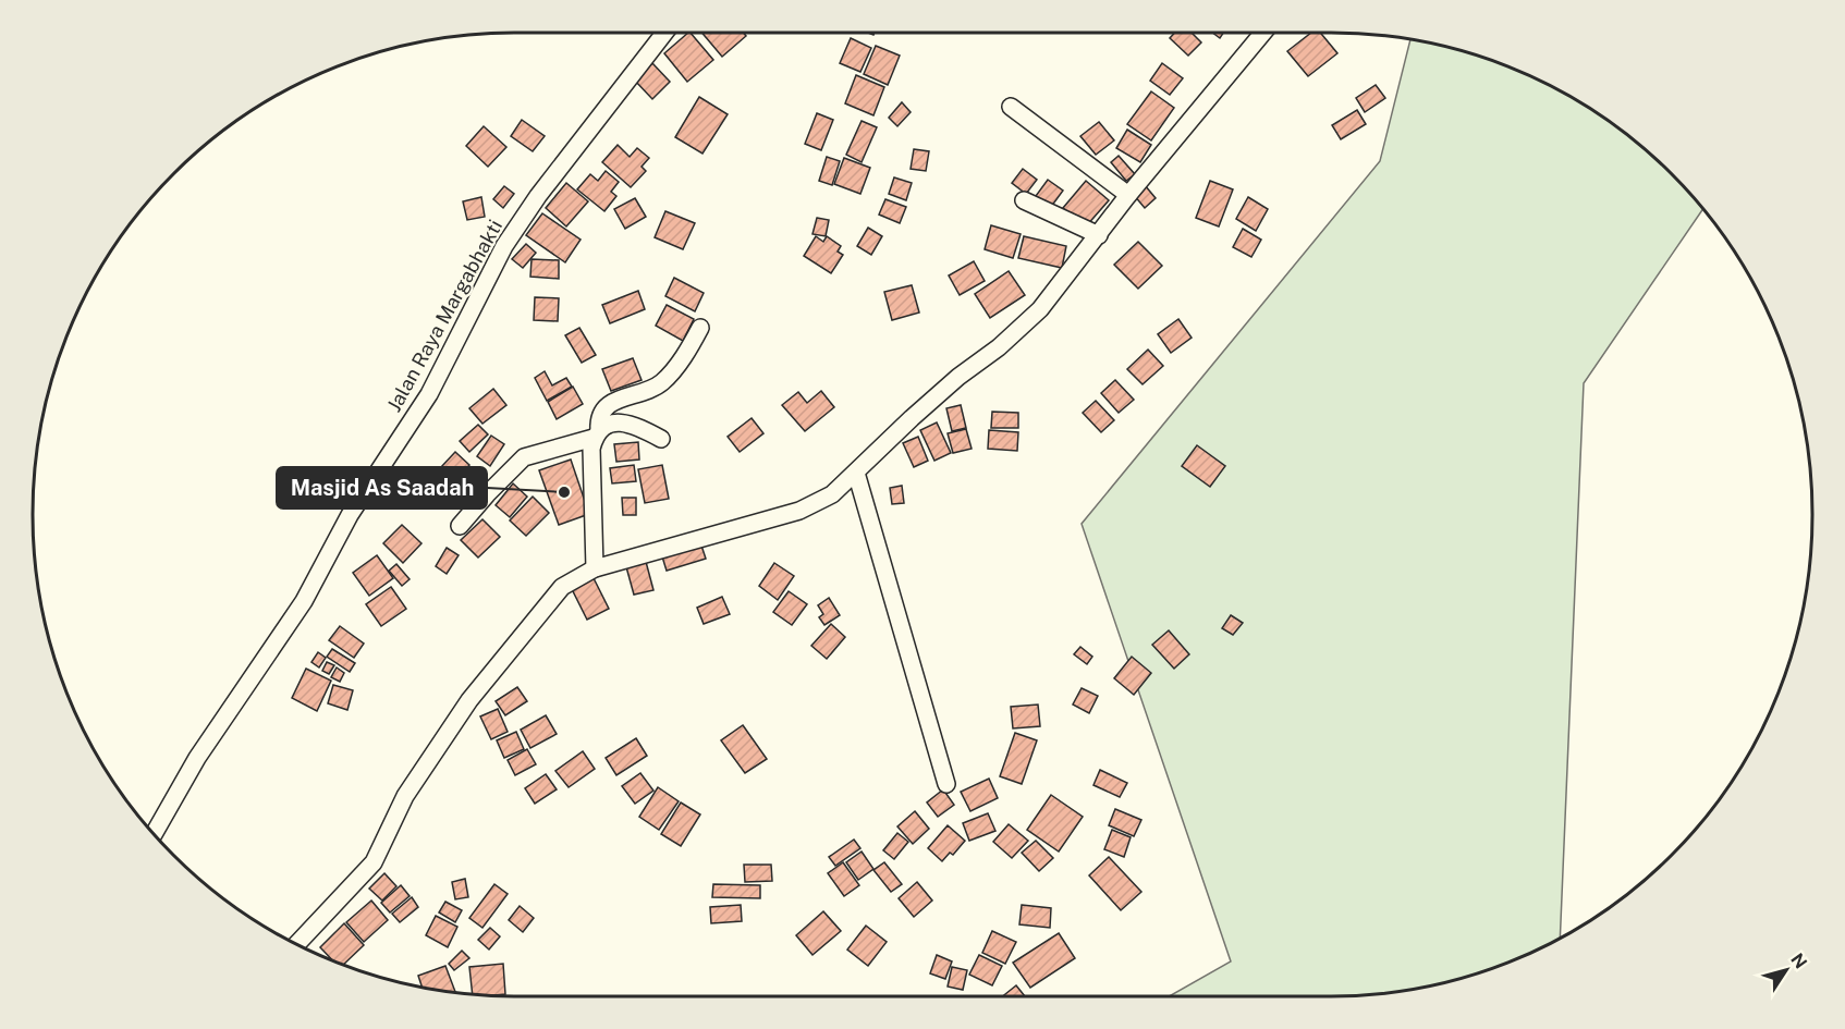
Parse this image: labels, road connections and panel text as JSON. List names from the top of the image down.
{
  "streets": {
    "street": ["Jalan Raya Margabhakti"]
  },
  "places": ["Masjid As Saadah"],
  "north": "top right"
}
